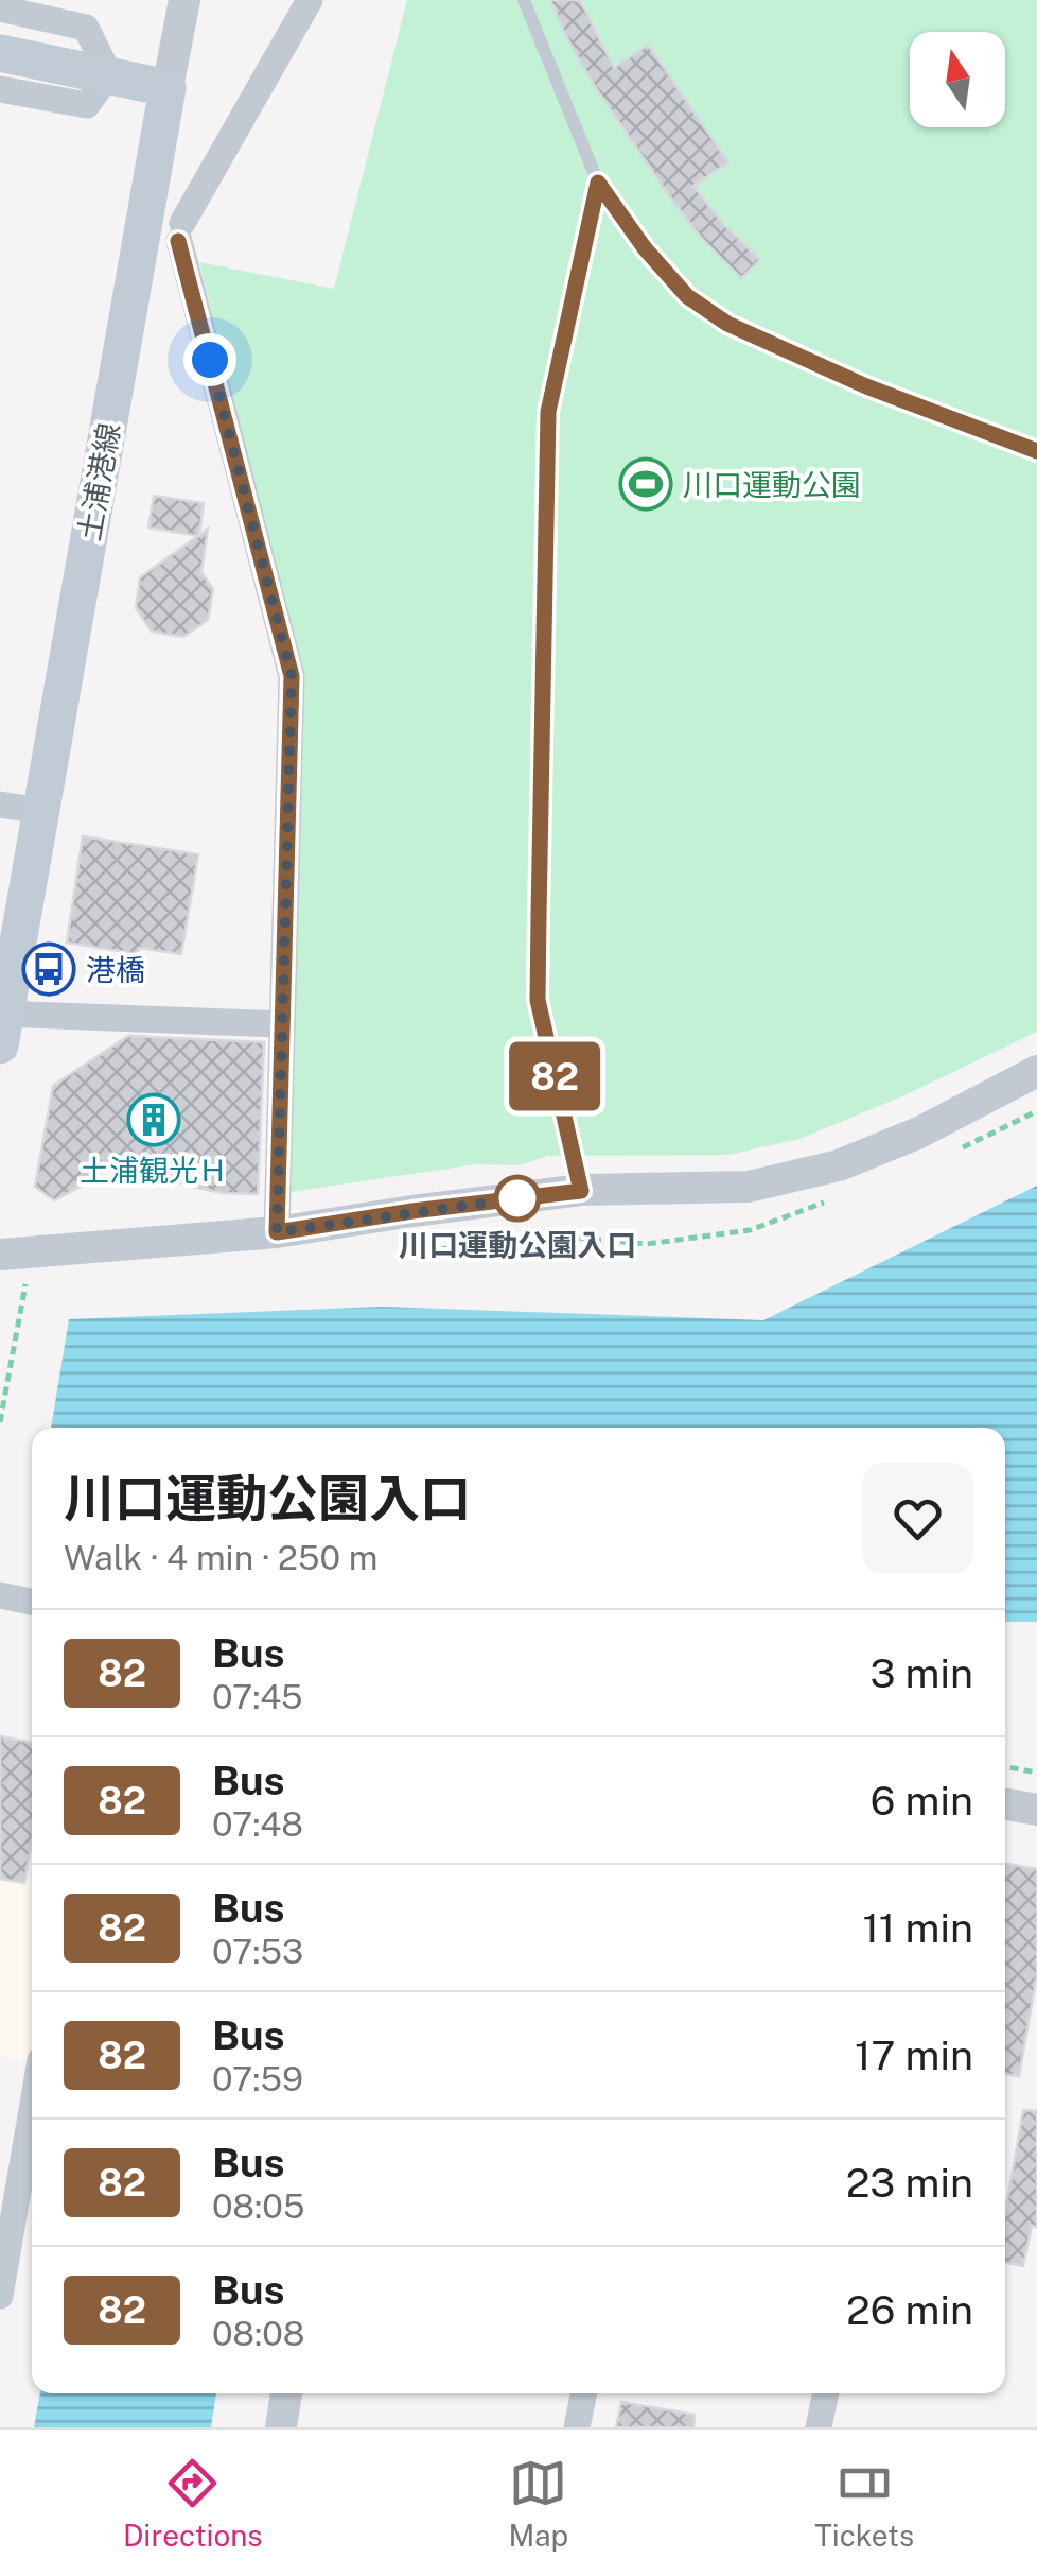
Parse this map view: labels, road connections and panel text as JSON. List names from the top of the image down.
{
  "streets": {
    "main road": ["土浦港線"]
  },
  "places": {
    "sports": ["川口運動公園"],
    "bus stop": ["港橋"],
    "building": ["土浦観光Ｈ"],
    "other": ["川口運動公園入口"]
  },
  "lines": ["bus line 82"],
  "north": "top",
  "page": {
    "on_map": "82",
    "heading": ["川口運動公園入口", "Walk · 4 min · 250 m"],
    "list": [
      {
        "mark": "82",
        "name": "Bus",
        "note": "07:45",
        "value": "3 min"
      },
      {
        "mark": "82",
        "name": "Bus",
        "note": "07:48",
        "value": "6 min"
      },
      {
        "mark": "82",
        "name": "Bus",
        "note": "07:53",
        "value": "11 min"
      },
      {
        "mark": "82",
        "name": "Bus",
        "note": "07:59",
        "value": "17 min"
      },
      {
        "mark": "82",
        "name": "Bus",
        "note": "08:05",
        "value": "23 min"
      },
      {
        "mark": "82",
        "name": "Bus",
        "note": "08:08",
        "value": "26 min"
      }
    ],
    "tabs": ["Directions", "Map", "Tickets"]
  }
}
